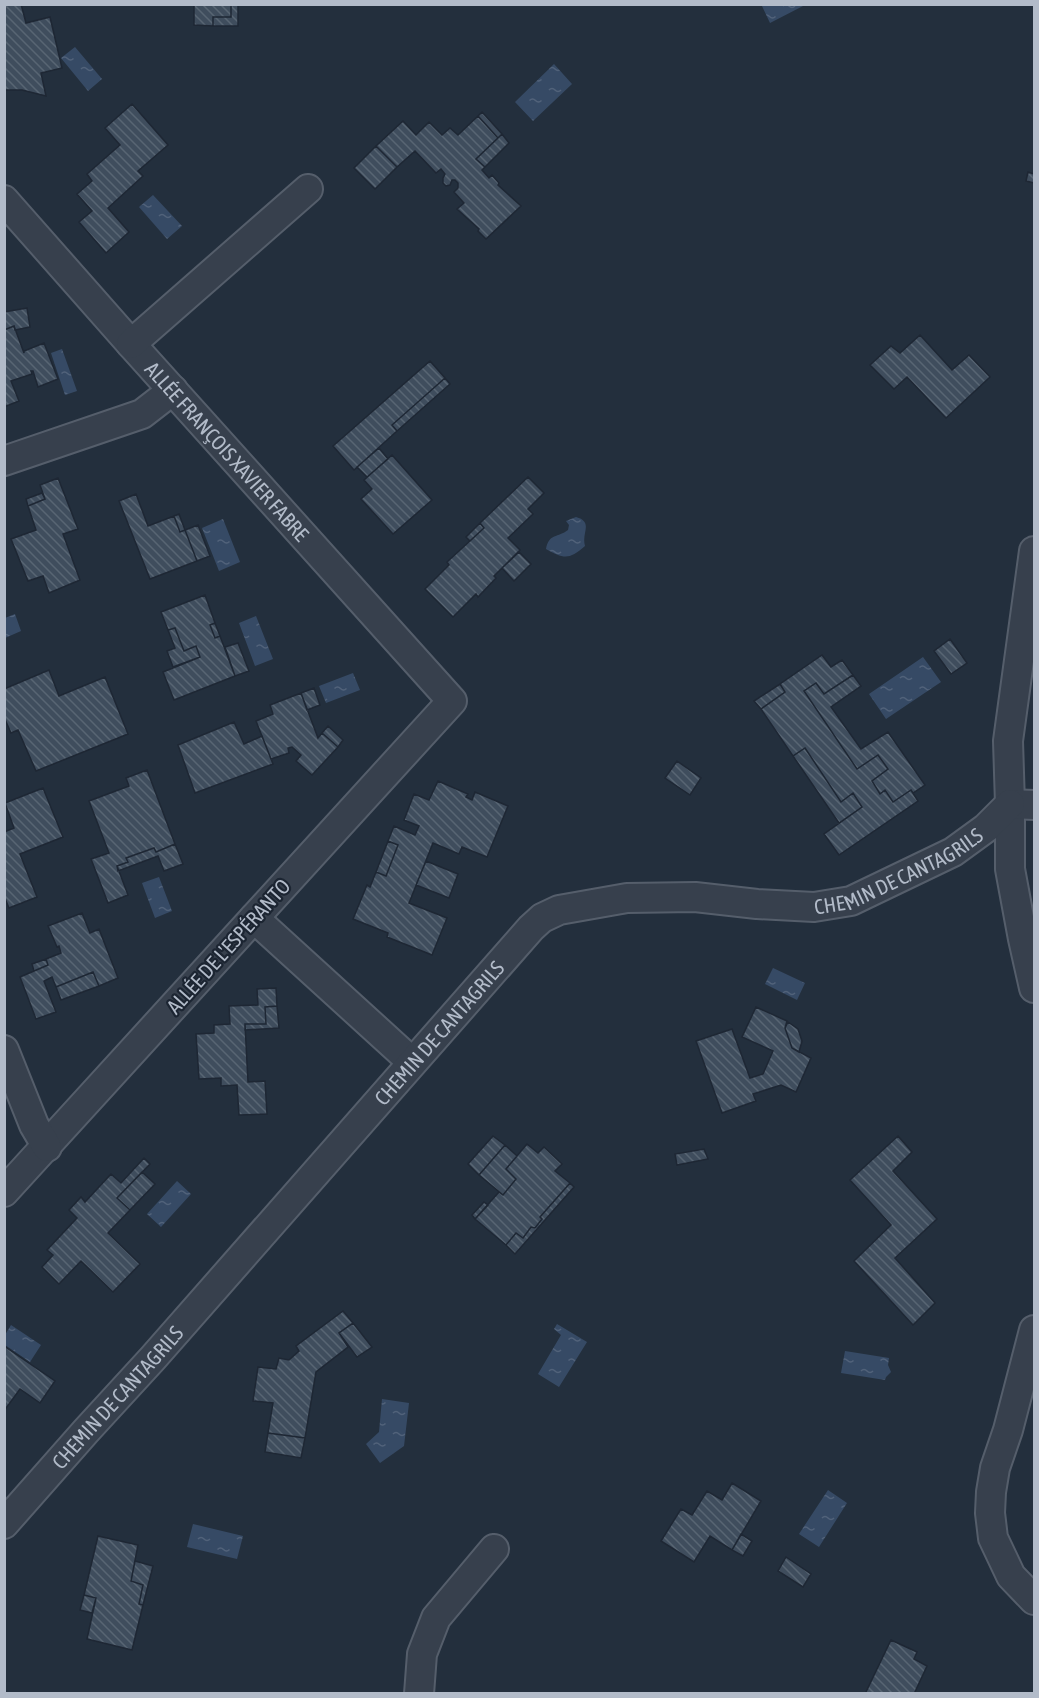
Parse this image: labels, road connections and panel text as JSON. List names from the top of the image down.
{
  "streets": {
    "street": ["ALLÉE FRANÇOIS XAVIER FABRE", "CHEMIN DE CANTAGRILS", "ALLÉE DE L'ESPÉRANTO"]
  },
  "crossings": [
    ["ALLÉE FRANÇOIS XAVIER FABRE", "ALLÉE DE L'ESPÉRANTO"]
  ]
}
